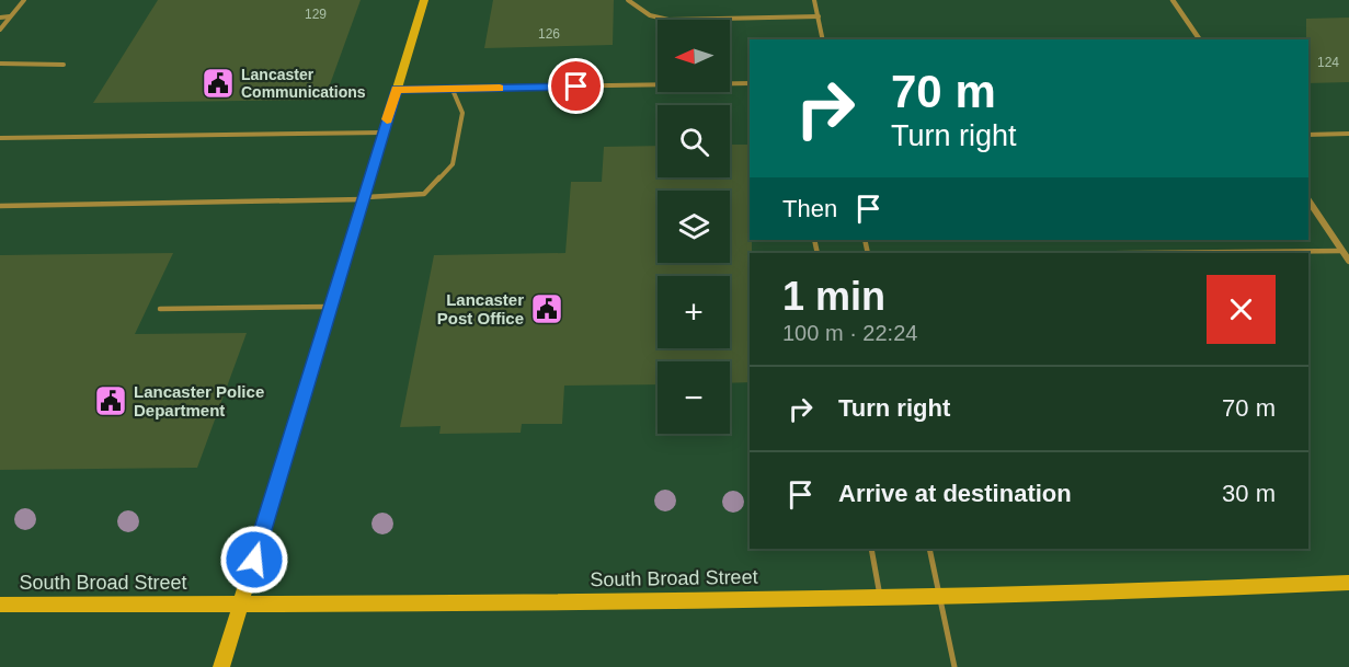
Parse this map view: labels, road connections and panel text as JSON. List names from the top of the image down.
{
  "streets": {
    "main road": ["South Broad Street"]
  },
  "places": {
    "public building": ["Lancaster Communications", "Lancaster Post Office", "Lancaster Police Department"]
  },
  "house_numbers": ["129", "126", "124"],
  "north": "left",
  "page": {
    "map_buttons": ["+", "−"],
    "turn": ["70 m", "Turn right"],
    "then": "Then",
    "heading": ["1 min", "100 m · 22:24"],
    "list": [
      {
        "name": "Turn right",
        "value": "70 m"
      },
      {
        "name": "Arrive at destination",
        "value": "30 m"
      }
    ]
  }
}
